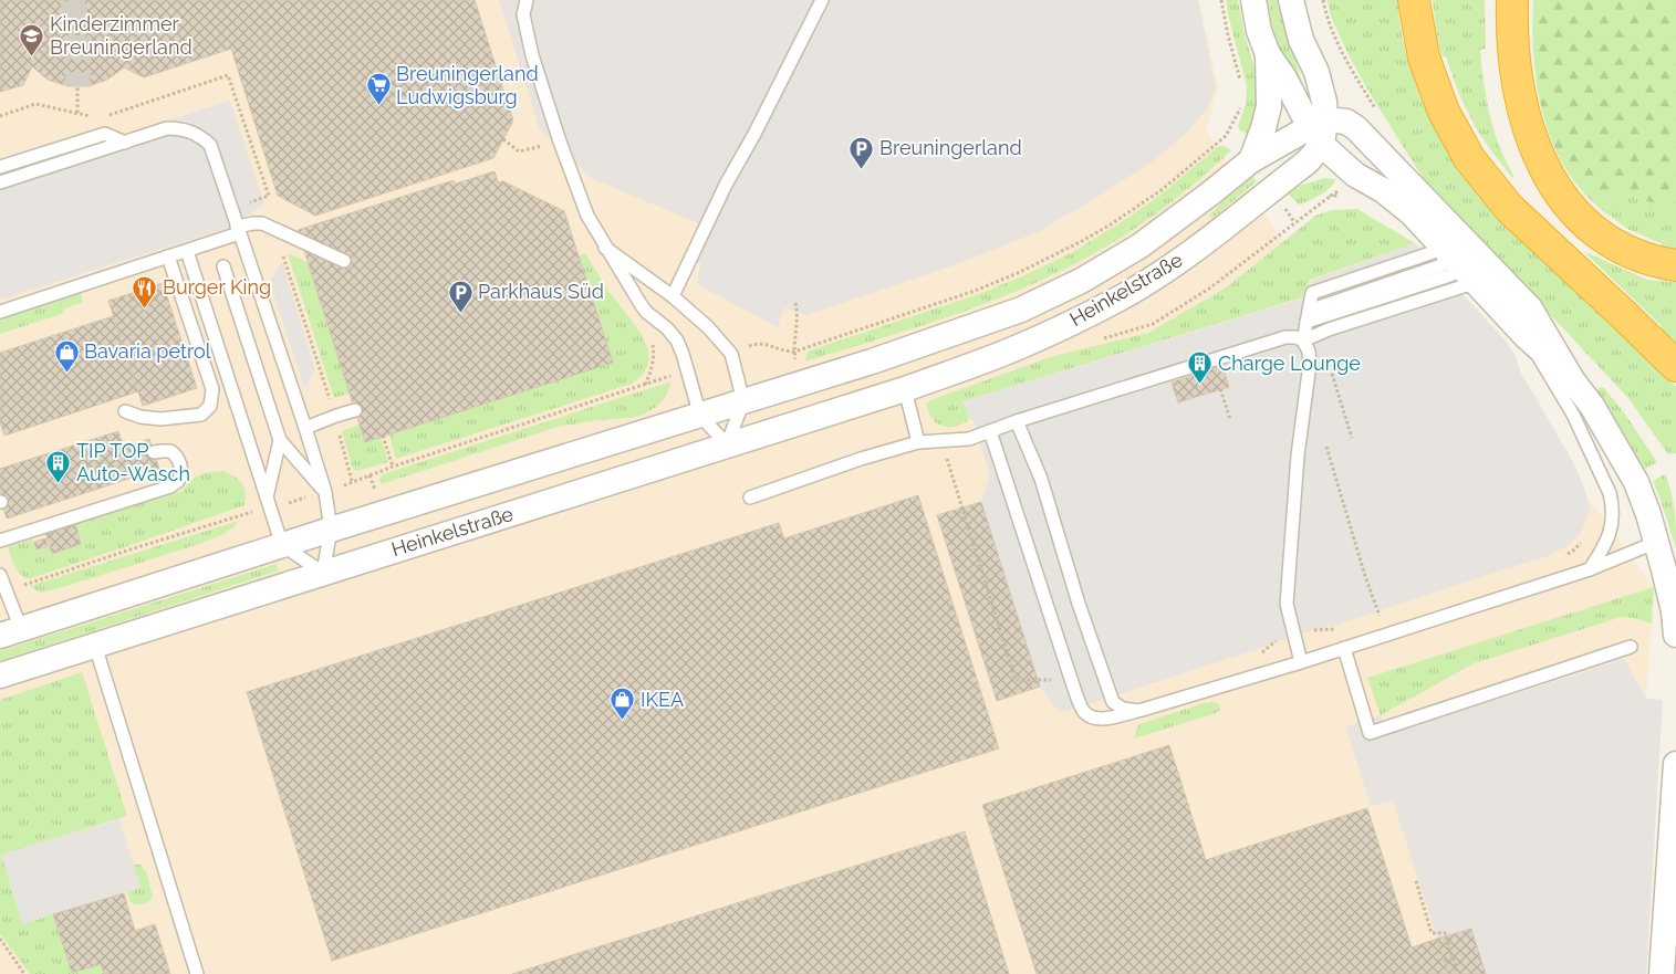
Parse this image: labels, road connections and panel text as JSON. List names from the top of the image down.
{
  "streets": {
    "street": ["Heinkelstraße"]
  },
  "places": {
    "school or university": ["Kinderzimmer Breuningerland"],
    "supermarket": ["Breuningerland Ludwigsburg"],
    "parking": ["Breuningerland", "Parkhaus Süd"],
    "restaurant": ["Burger King"],
    "shop": ["Bavaria petrol", "IKEA"],
    "building": ["Charge Lounge", "TIP TOP Auto-Wasch"]
  }
}
